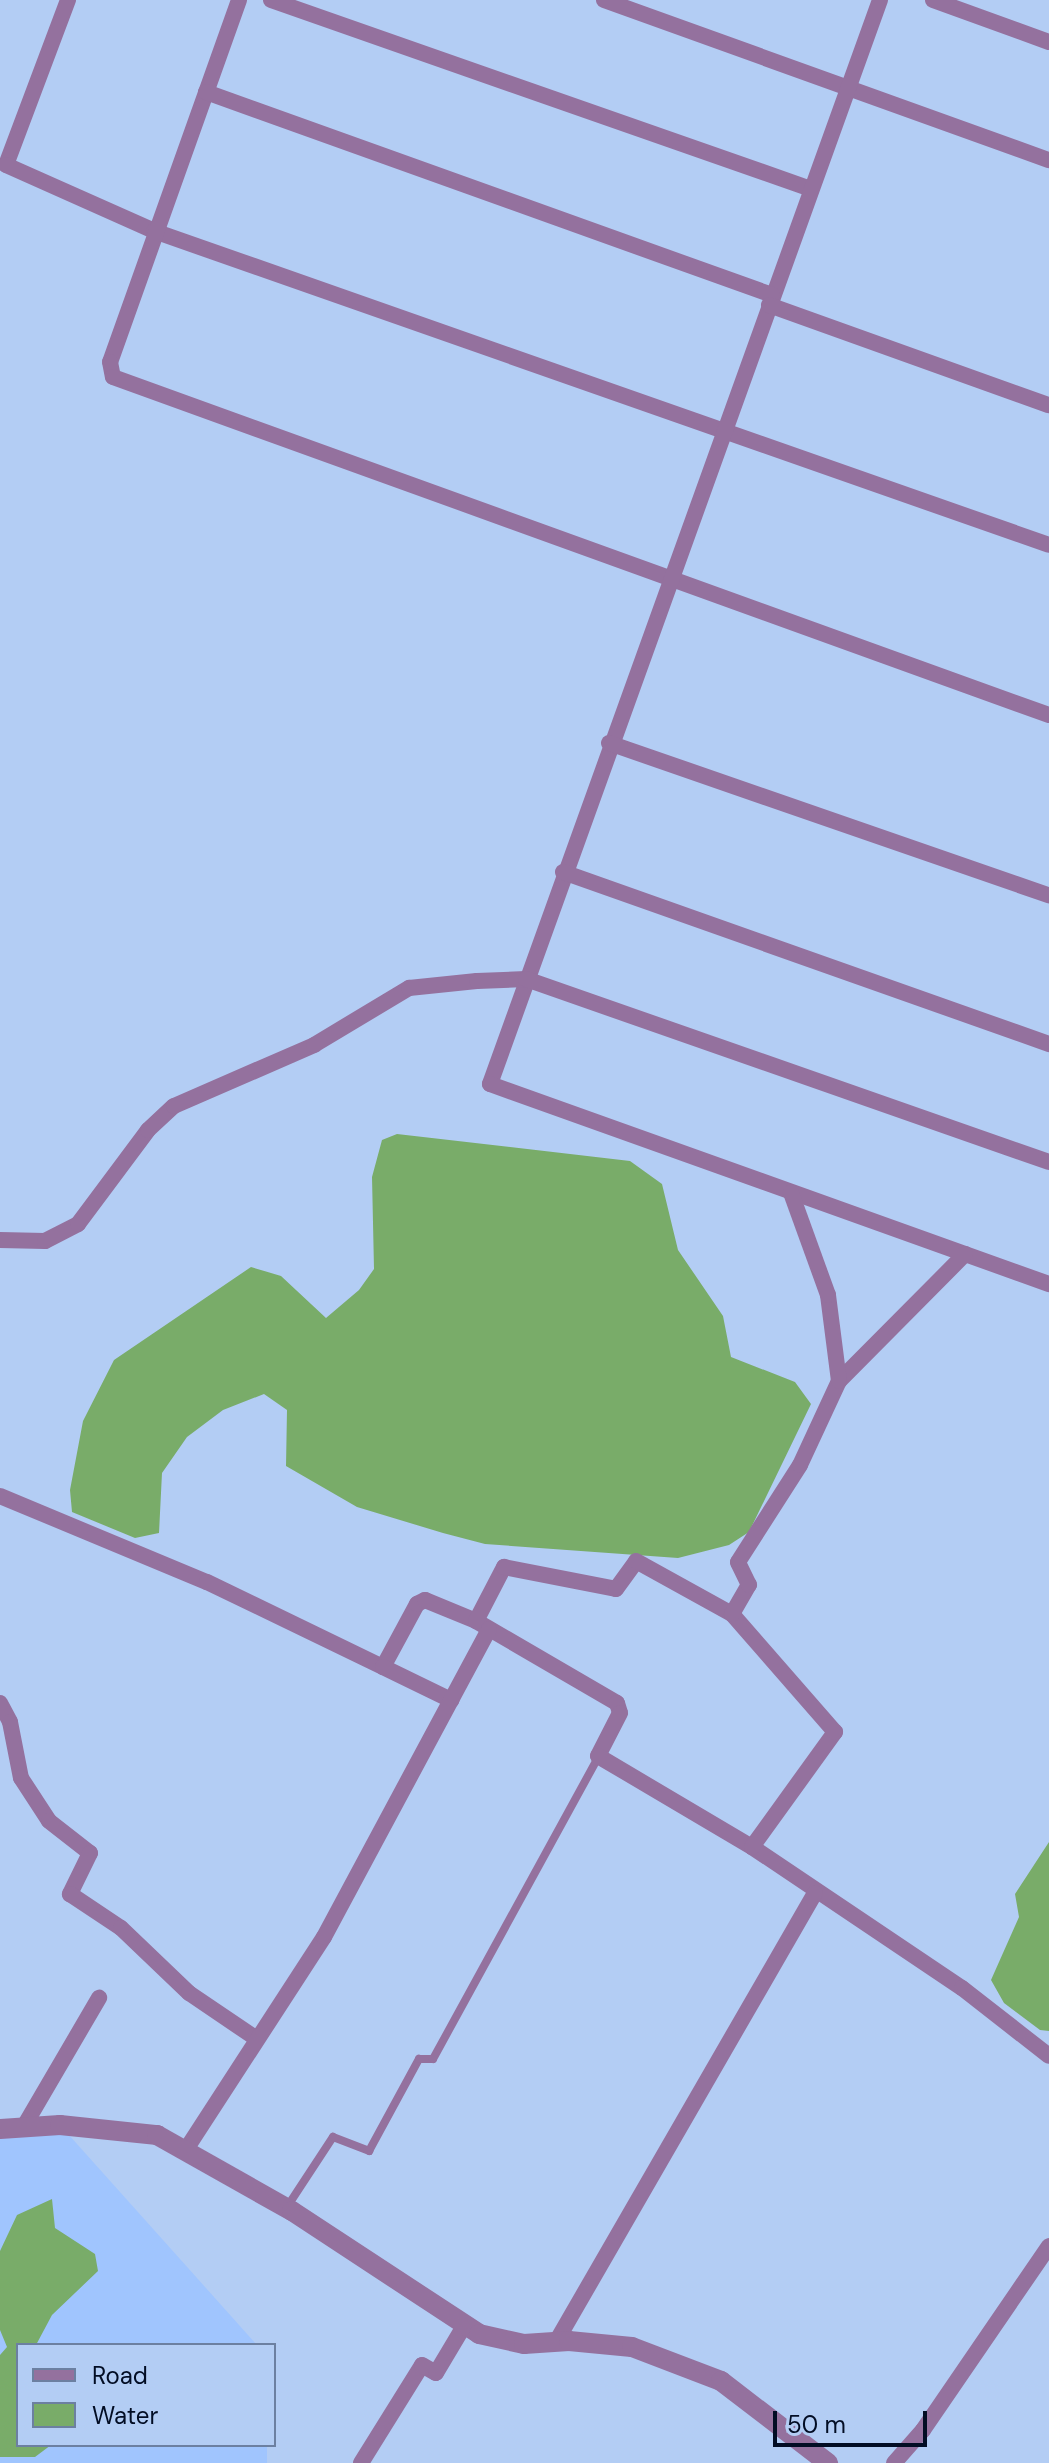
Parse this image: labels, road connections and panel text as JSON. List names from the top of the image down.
{
  "legend": ["Road", "Water"],
  "scale_bar": "50 m"
}
